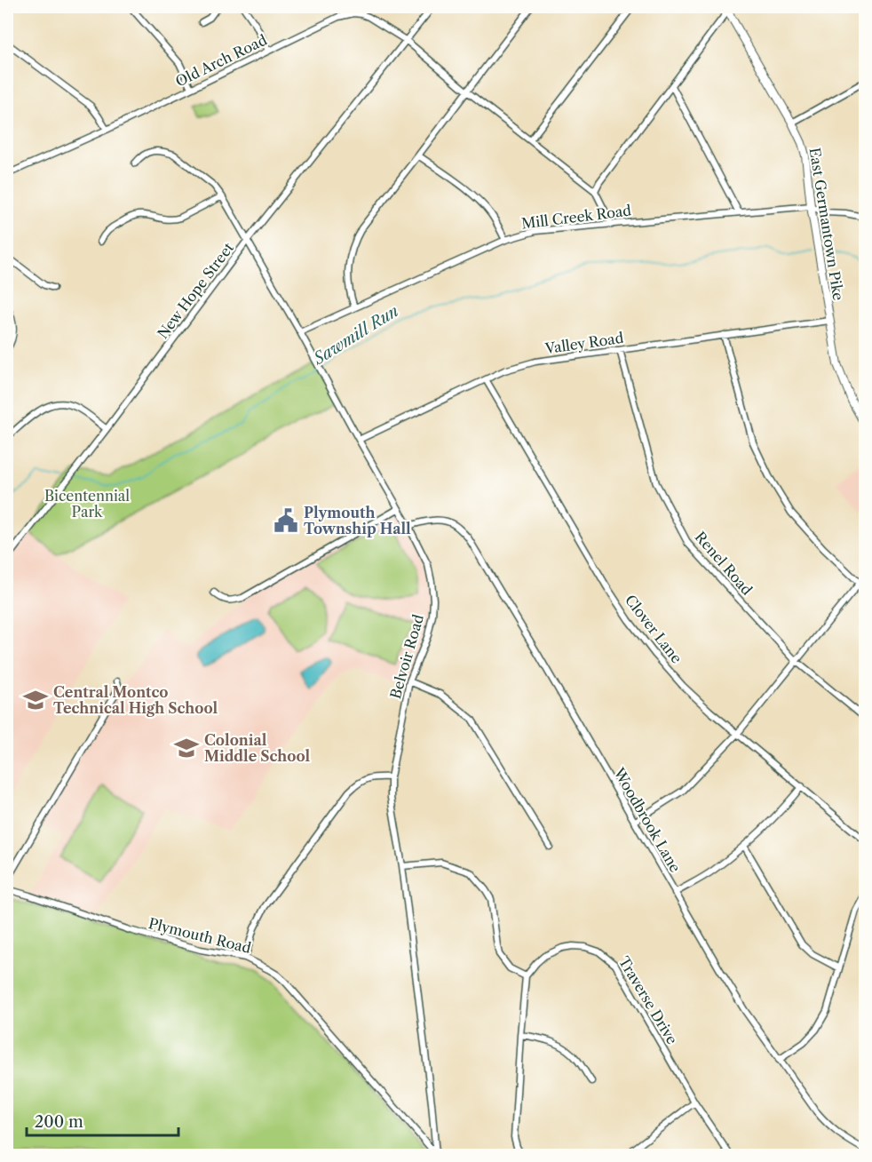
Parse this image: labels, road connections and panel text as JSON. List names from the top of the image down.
{
  "streets": {
    "main road": ["East Germantown Pike"],
    "street": [
      "Old Arch Road",
      "Mill Creek Road",
      "New Hope Street",
      "Valley Road",
      "Renel Road",
      "Clover Lane",
      "Belvoir Road",
      "Woodbrook Lane",
      "Plymouth Road",
      "Traverse Drive"
    ]
  },
  "crossings": [
    ["Mill Creek Road", "East Germantown Pike"],
    ["Mill Creek Road", "Belvoir Road"],
    ["East Germantown Pike", "Valley Road"],
    ["New Hope Street", "Belvoir Road"],
    ["Valley Road", "Renel Road"],
    ["Valley Road", "Clover Lane"],
    ["Valley Road", "Belvoir Road"],
    ["Belvoir Road", "Woodbrook Lane"],
    ["Belvoir Road", "Plymouth Road"]
  ],
  "water": ["Sawmill Run"],
  "parks": ["Bicentennial Park"],
  "places": {
    "public building": ["Plymouth Township Hall"],
    "school or university": ["Central Montco Technical High School", "Colonial Middle School"]
  },
  "scale_bar": "200 m"
}
